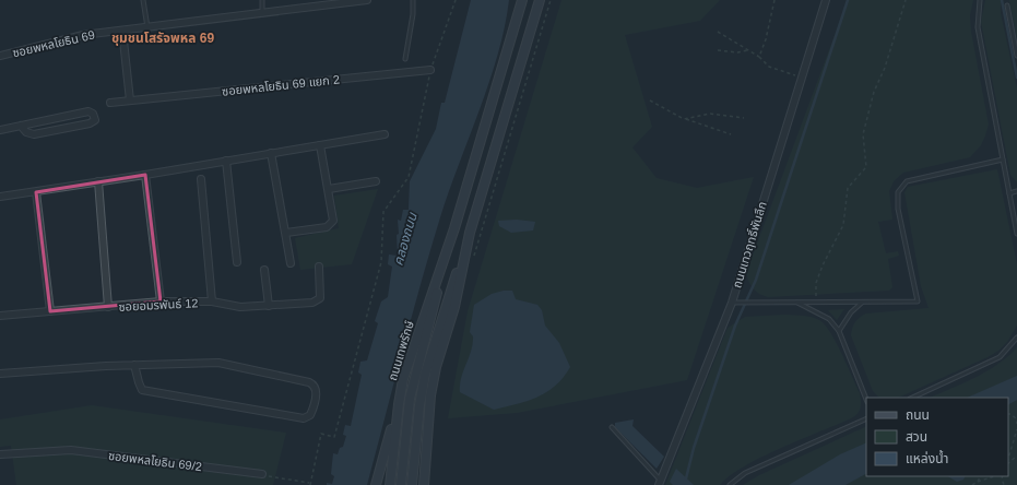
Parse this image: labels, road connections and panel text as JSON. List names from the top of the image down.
{
  "streets": {
    "main road": ["ถนนเทพรักษ์"],
    "street": [
      "ซอยพหลโยธิน 69",
      "ซอยพหลโยธิน 69 แยก 2",
      "ถนนเทวฤทธิ์พันลึก",
      "ซอยอมรพันธ์ 12",
      "ซอยพหลโยธิน 69/2"
    ]
  },
  "districts": ["ชุมชนโสรัจพหล 69"],
  "water": ["คลองถนน"],
  "legend": ["ถนน", "สวน", "แหล่งน้ำ"]
}
